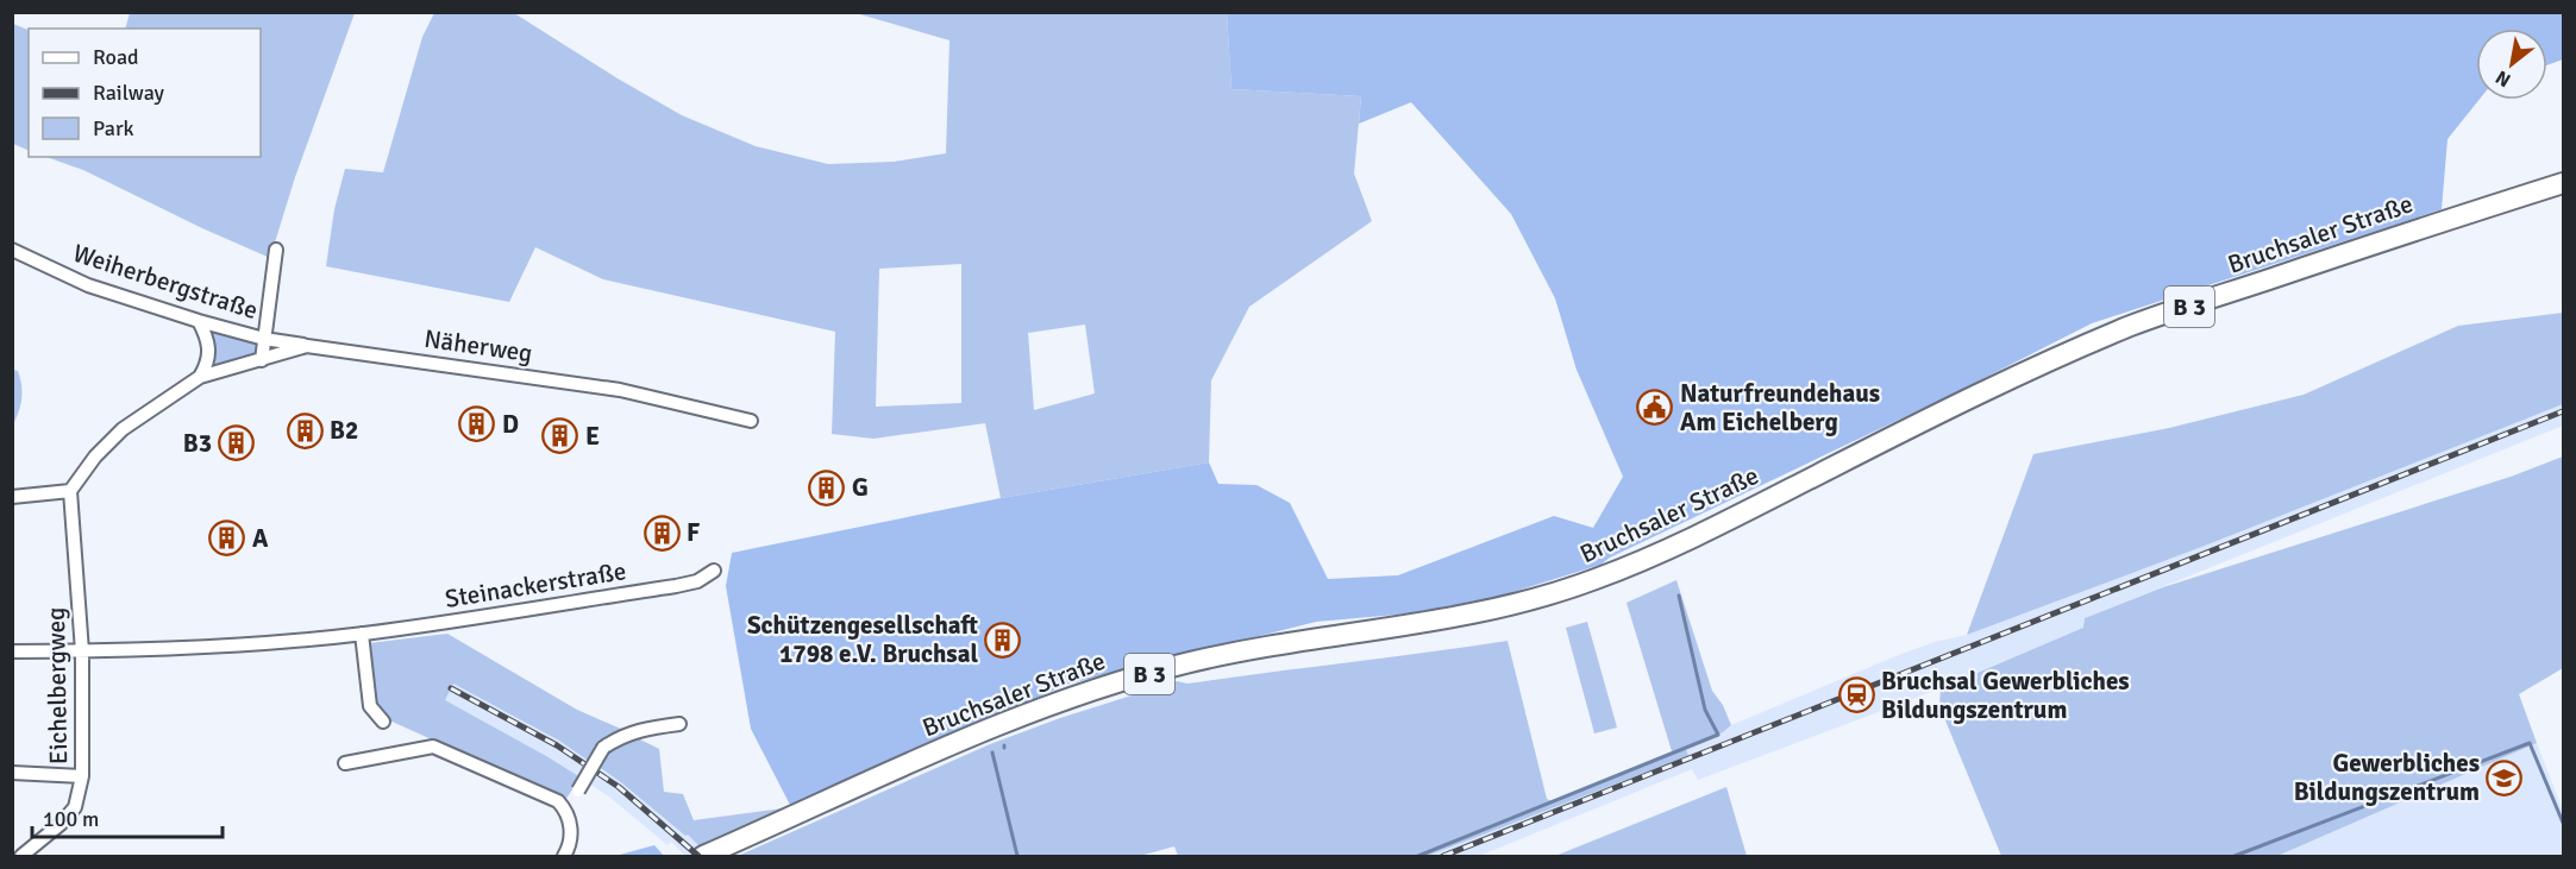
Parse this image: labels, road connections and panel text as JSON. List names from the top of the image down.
{
  "streets": {
    "main road": ["Bruchsaler Straße", "B 3"],
    "street": [
      "Weiherbergstraße",
      "Näherweg",
      "Steinackerstraße",
      "Eichelbergweg"
    ]
  },
  "crossings": [
    ["Weiherbergstraße", "Näherweg"],
    ["Näherweg", "Eichelbergweg"],
    ["Steinackerstraße", "Eichelbergweg"]
  ],
  "places": {
    "public building": ["Naturfreundehaus Am Eichelberg"],
    "building": [
      "D",
      "B2",
      "E",
      "B3",
      "G",
      "F",
      "A",
      "Schützengesellschaft 1798 e.V. Bruchsal"
    ],
    "station": ["Bruchsal Gewerbliches Bildungszentrum"],
    "school or university": ["Gewerbliches Bildungszentrum"]
  },
  "legend": ["Road", "Railway", "Park"],
  "scale_bar": "100 m",
  "north": "bottom left"
}
